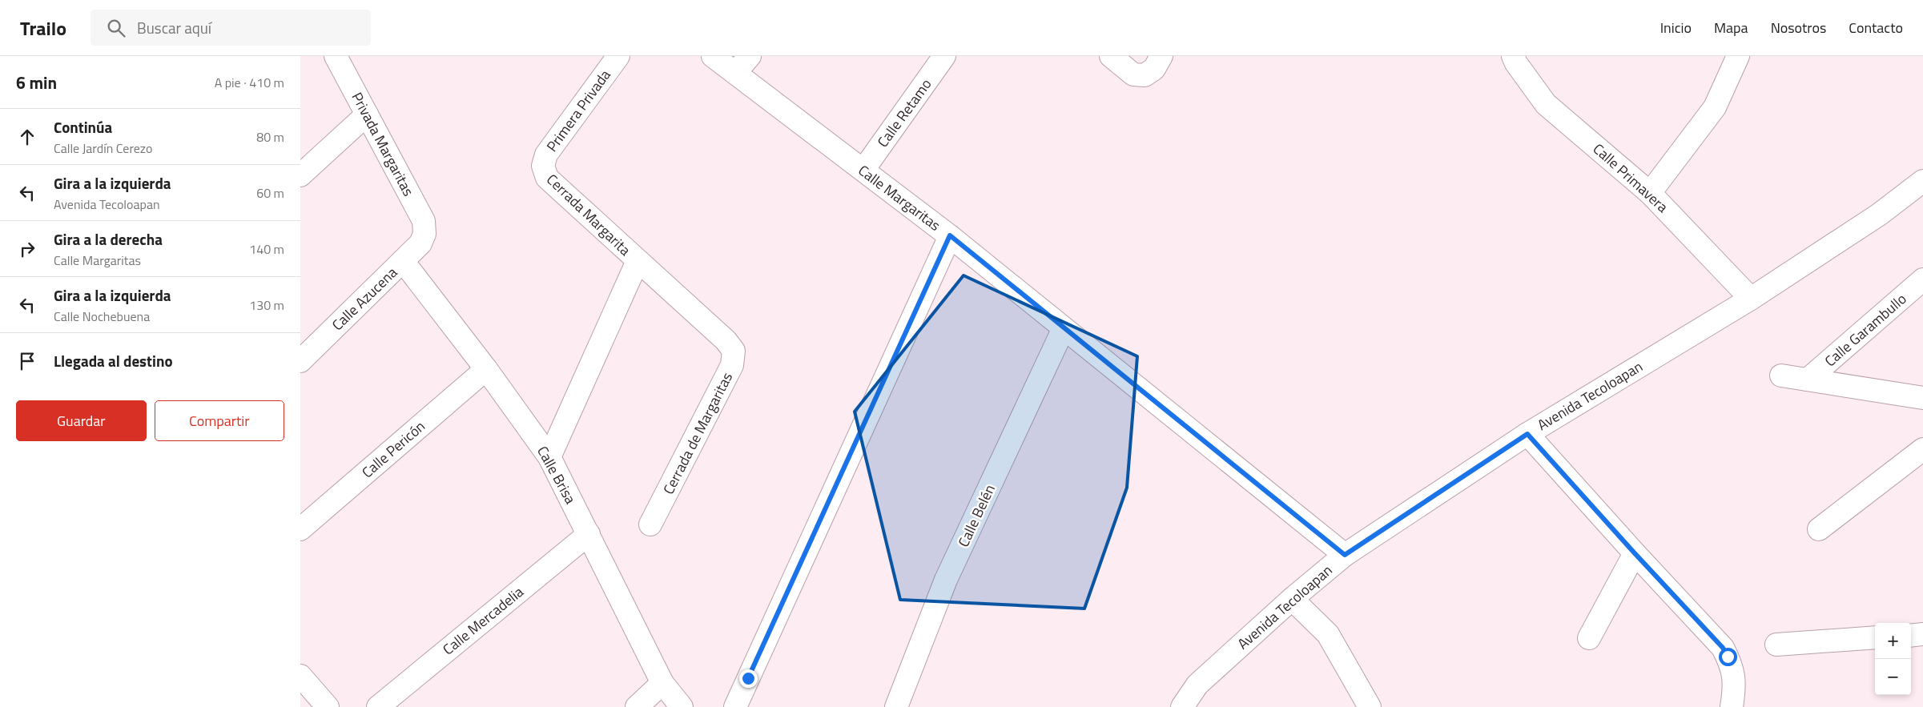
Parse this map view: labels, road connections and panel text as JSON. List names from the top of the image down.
{
  "streets": {
    "street": [
      "Primera Privada",
      "Calle Retamo",
      "Privada Margaritas",
      "Calle Primavera",
      "Calle Margaritas",
      "Cerrada Margarita",
      "Calle Azucena",
      "Calle Garambullo",
      "Avenida Tecoloapan",
      "Cerrada de Margaritas",
      "Calle Pericón",
      "Calle Brisa",
      "Calle Belén",
      "Calle Mercadelia"
    ]
  },
  "crossings": [
    ["Primera Privada", "Cerrada Margarita"],
    ["Calle Retamo", "Calle Margaritas"],
    ["Privada Margaritas", "Calle Azucena"],
    ["Calle Primavera", "Avenida Tecoloapan"],
    ["Calle Margaritas", "Avenida Tecoloapan"],
    ["Calle Margaritas", "Calle Belén"],
    ["Cerrada Margarita", "Cerrada de Margaritas"],
    ["Calle Azucena", "Calle Brisa"],
    ["Calle Pericón", "Calle Brisa"],
    ["Calle Brisa", "Calle Mercadelia"]
  ],
  "page": {
    "header": "Trailo",
    "search": "Buscar aquí",
    "nav": [
      "Inicio",
      "Mapa",
      "Nosotros",
      "Contacto"
    ],
    "heading": ["6 min", "A pie · 410 m"],
    "list": [
      ["Continúa", "Calle Jardín Cerezo", "80 m"],
      ["Gira a la izquierda", "Avenida Tecoloapan", "60 m"],
      ["Gira a la derecha", "Calle Margaritas", "140 m"],
      ["Gira a la izquierda", "Calle Nochebuena", "130 m"],
      "Llegada al destino"
    ],
    "buttons": ["Guardar", "Compartir"],
    "map_buttons": ["+", "−"]
  }
}
